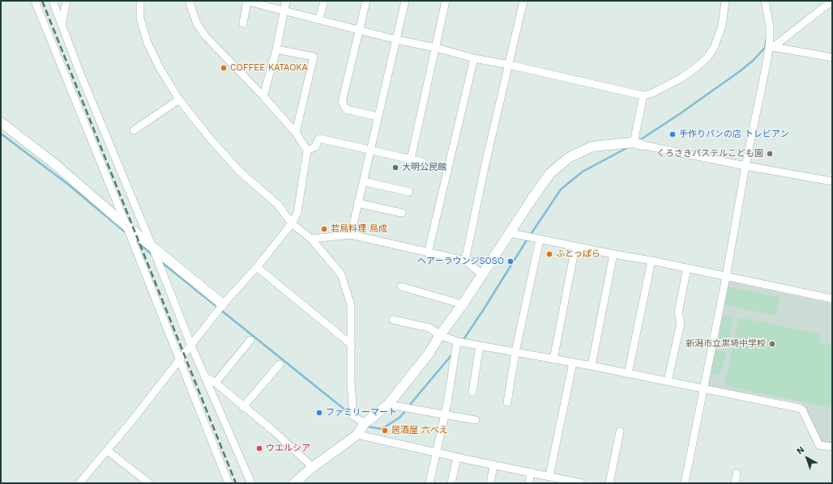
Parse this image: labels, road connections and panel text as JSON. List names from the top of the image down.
{
  "places": [
    "COFFEE KATAOKA",
    "手作りパンの店 トレビアン",
    "くろさきパステルこども園",
    "大明公民館",
    "若鳥料理 鳥成",
    "ふとっぱら",
    "ヘアーラウンジSOSO",
    "新潟市立黒埼中学校",
    "ファミリーマート",
    "居酒屋 六べえ",
    "ウエルシア"
  ],
  "north": "top left"
}
